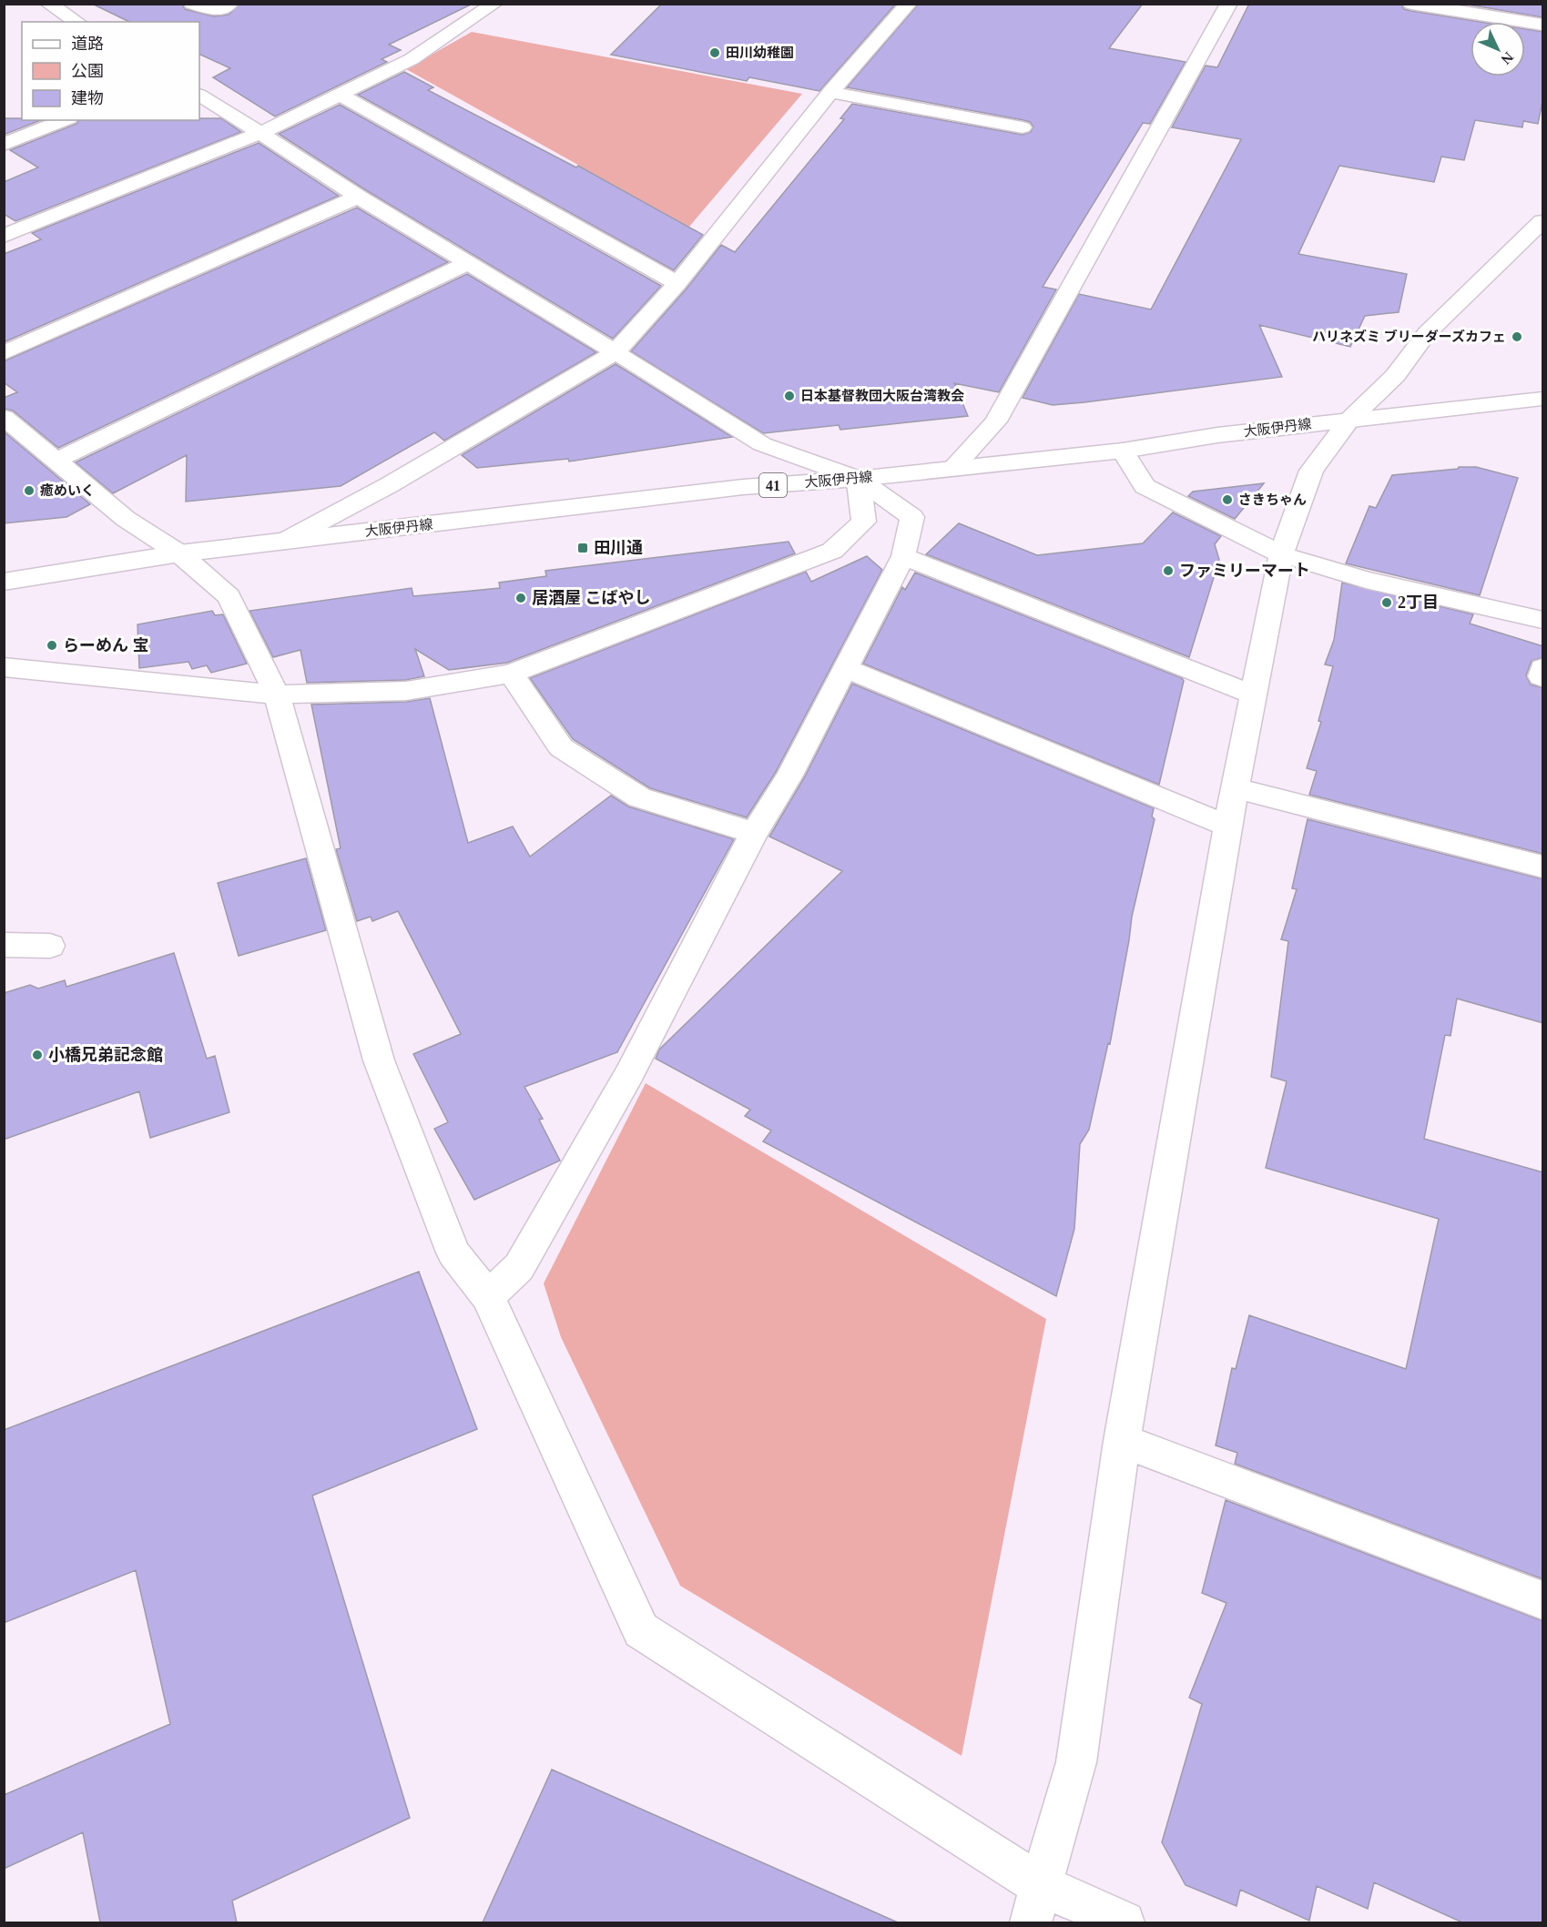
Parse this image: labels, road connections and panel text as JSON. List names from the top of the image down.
{
  "streets": {
    "street": ["大阪伊丹線", "41"]
  },
  "places": {
    "other": [
      "田川幼稚園",
      "ハリネズミ ブリーダーズカフェ",
      "日本基督教団大阪台湾教会",
      "癒めいく",
      "さきちゃん",
      "ファミリーマート",
      "居酒屋 こばやし",
      "2丁目",
      "らーめん 宝",
      "小橋兄弟記念館"
    ],
    "transit": ["田川通"]
  },
  "legend": ["道路", "公園", "建物"],
  "north": "bottom right"
}
